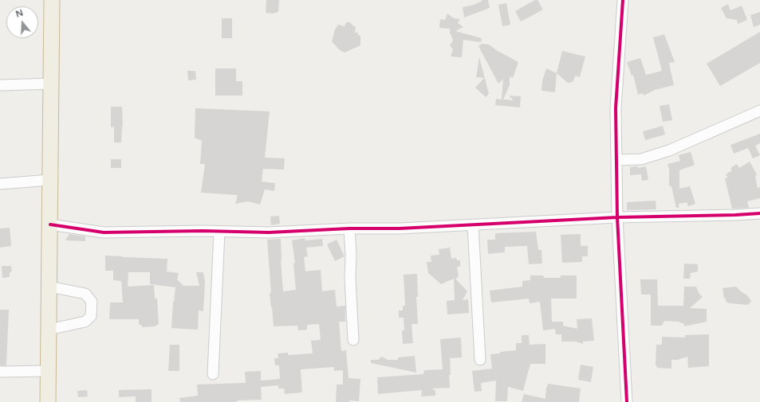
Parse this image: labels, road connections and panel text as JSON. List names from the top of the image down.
{
  "north": "top"
}
